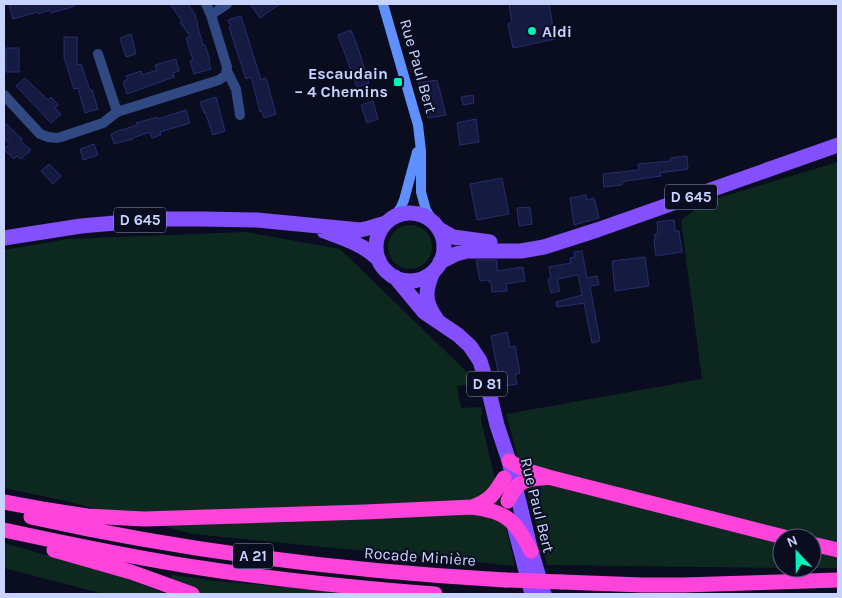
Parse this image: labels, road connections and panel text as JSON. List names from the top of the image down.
{
  "streets": {
    "highway": ["A 21", "Rocade Minière"],
    "main road": ["Rue Paul Bert", "D 645", "D 81"]
  },
  "crossings": [
    ["Rue Paul Bert", "D 645"]
  ],
  "places": {
    "other": ["Aldi"],
    "transit": ["Escaudain – 4 Chemins"]
  },
  "north": "top"
}
